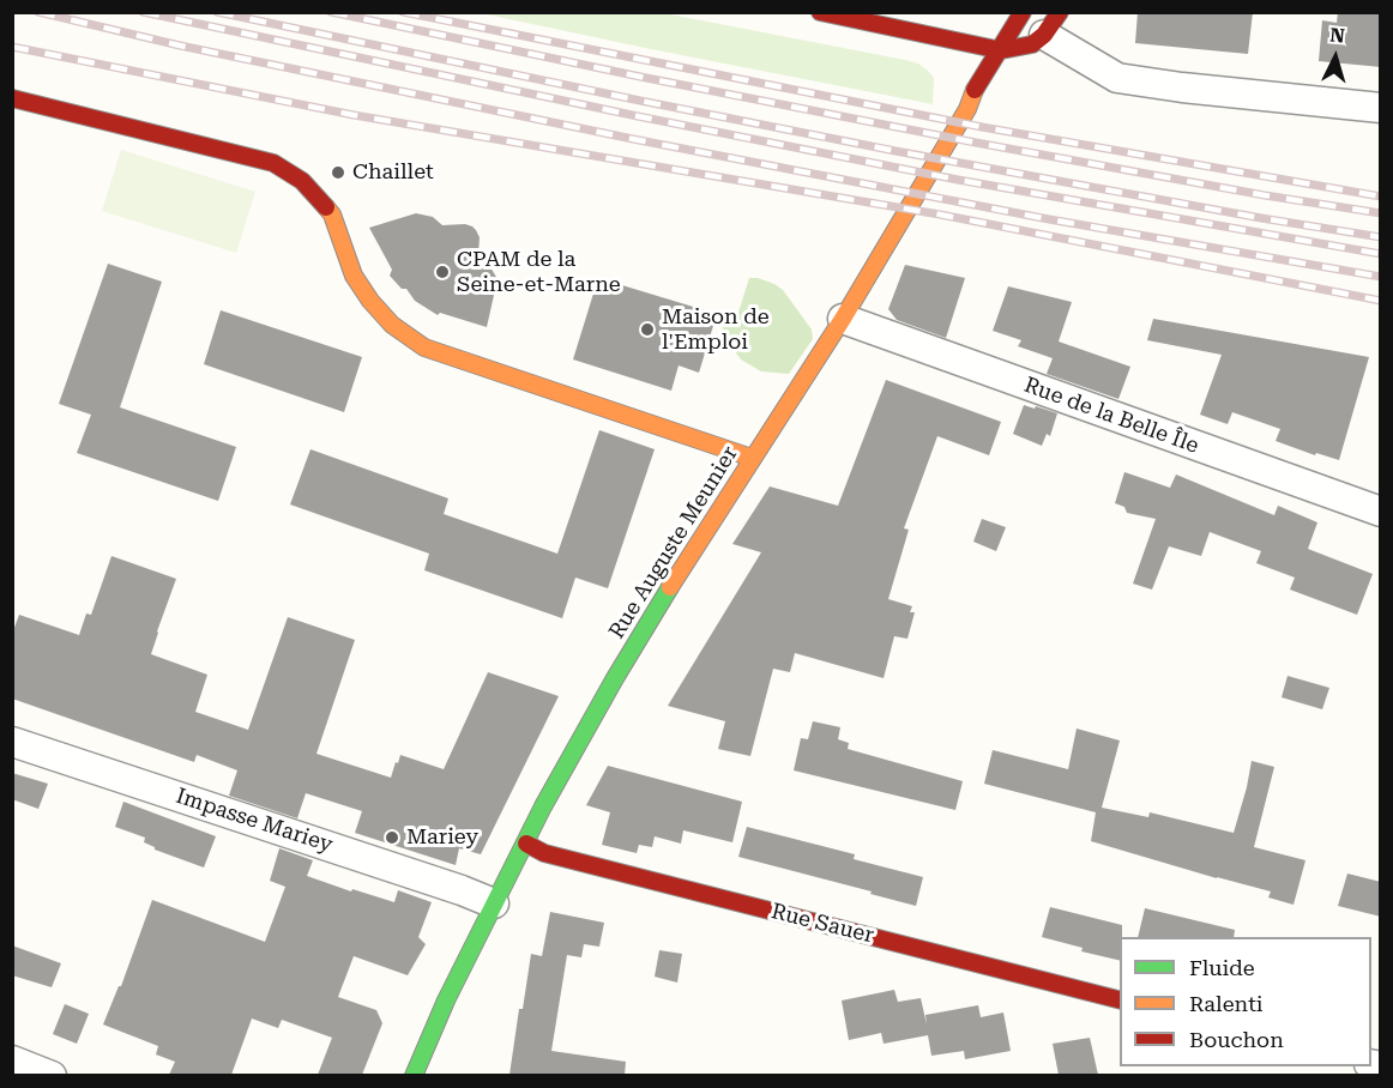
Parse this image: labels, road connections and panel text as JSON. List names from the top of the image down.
{
  "streets": {
    "street": [
      "Rue de la Belle Île",
      "Rue Auguste Meunier",
      "Impasse Mariey",
      "Rue Sauer"
    ]
  },
  "crossings": [
    ["Rue de la Belle Île", "Rue Auguste Meunier"],
    ["Rue Auguste Meunier", "Impasse Mariey"],
    ["Rue Auguste Meunier", "Rue Sauer"]
  ],
  "places": [
    "Chaillet",
    "CPAM de la Seine-et-Marne",
    "Maison de l'Emploi",
    "Mariey"
  ],
  "legend": ["Fluide", "Ralenti", "Bouchon"],
  "north": "top"
}
